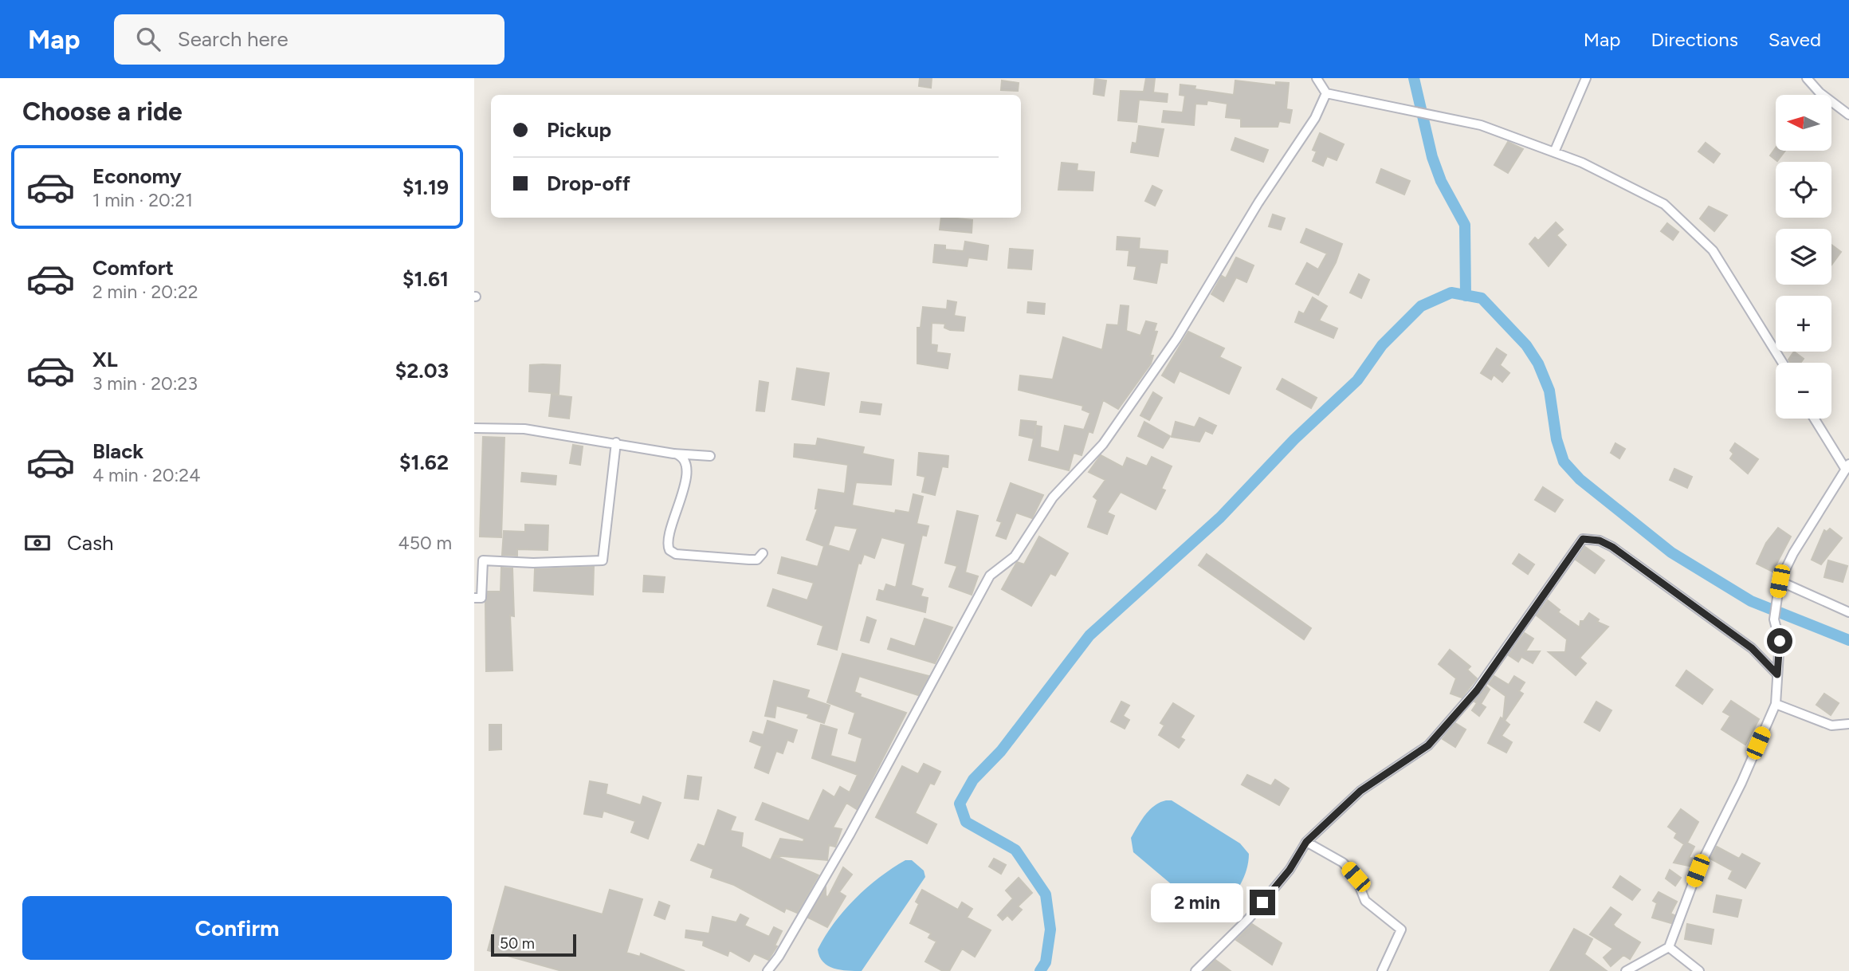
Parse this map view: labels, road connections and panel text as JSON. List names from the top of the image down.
{
  "scale_bar": "50 m",
  "north": "left",
  "page": {
    "header": "Map",
    "search": "Search here",
    "nav": ["Map", "Directions", "Saved"],
    "heading": "Choose a ride",
    "map_buttons": ["+", "−"],
    "banner": ["Pickup", "Drop-off"],
    "list": [
      {
        "name": "Economy",
        "note": "1 min · 20:21",
        "value": "$1.19"
      },
      {
        "name": "Comfort",
        "note": "2 min · 20:22",
        "value": "$1.61"
      },
      {
        "name": "XL",
        "note": "3 min · 20:23",
        "value": "$2.03"
      },
      {
        "name": "Black",
        "note": "4 min · 20:24",
        "value": "$1.62"
      }
    ],
    "pay": ["Cash", "450 m"],
    "bubble": "2 min",
    "buttons": "Confirm",
    "scale": "50 m"
  }
}
